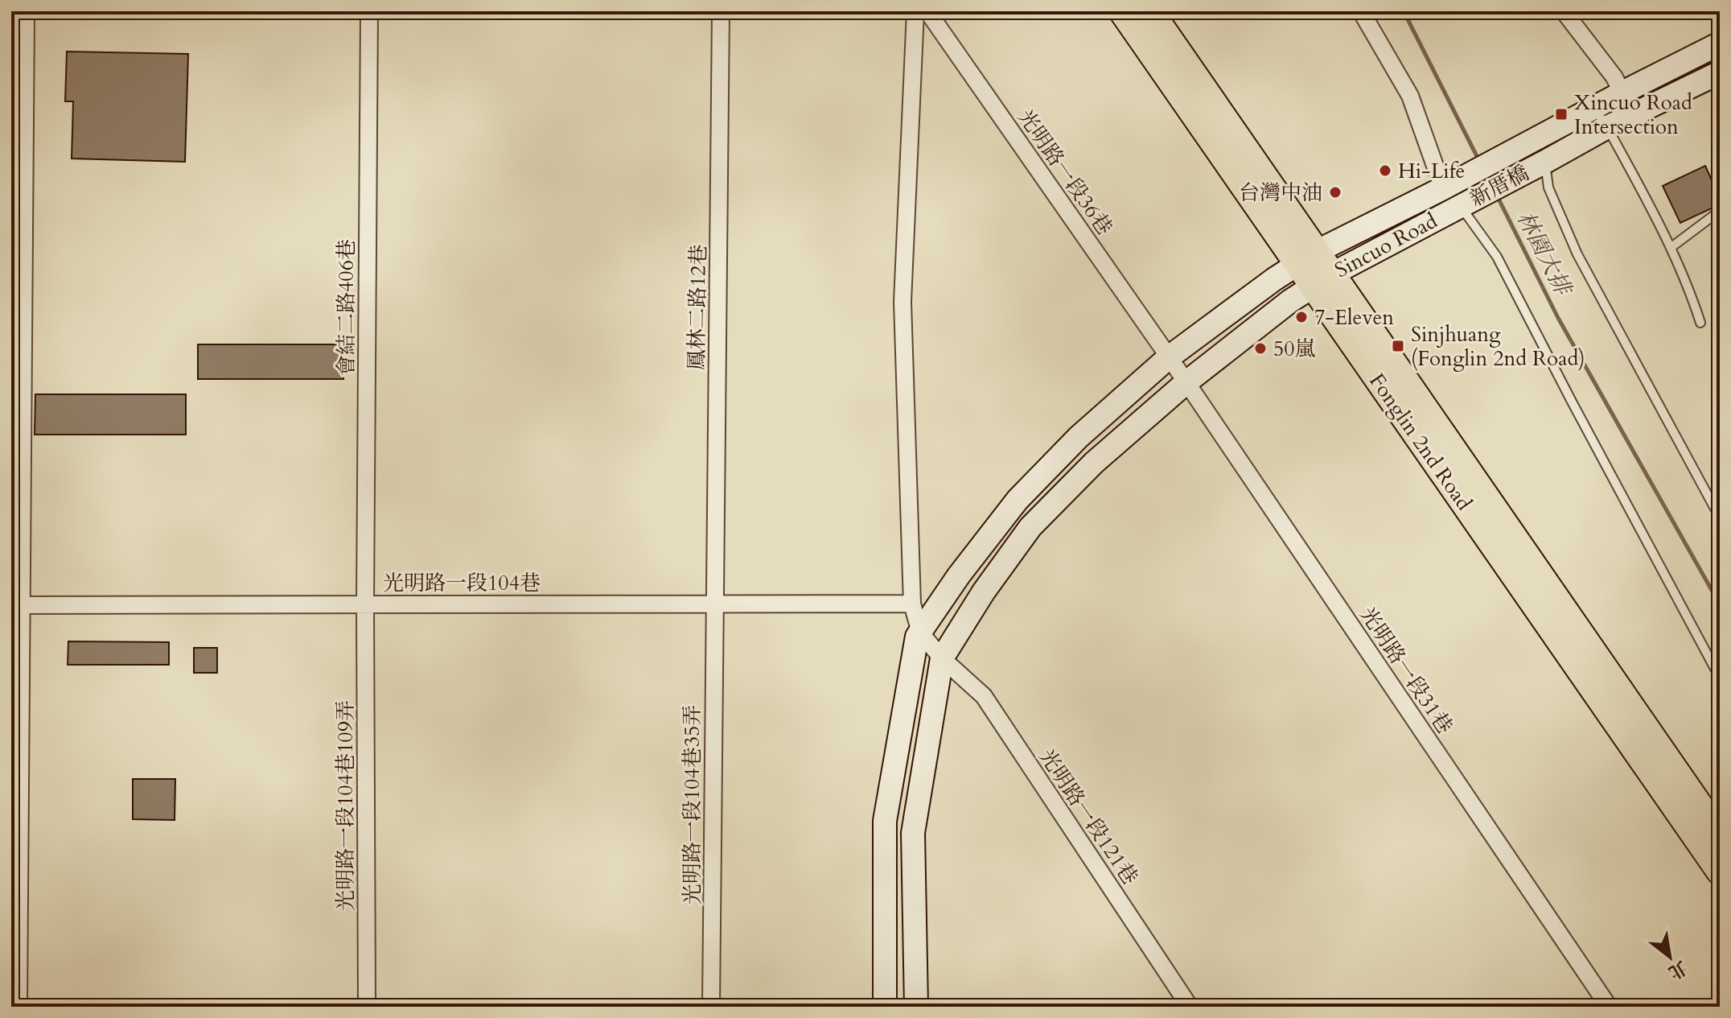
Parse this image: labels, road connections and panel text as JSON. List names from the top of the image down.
{
  "streets": {
    "main road": ["Fonglin 2nd Road"],
    "street": [
      "光明路一段36巷",
      "新厝橋",
      "Sincuo Road",
      "會結二路406巷",
      "鳳林二路12巷",
      "光明路一段104巷",
      "光明路一段31巷",
      "光明路一段104巷35弄",
      "光明路一段104巷109弄",
      "光明路一段121巷"
    ]
  },
  "crossings": [
    ["光明路一段36巷", "Sincuo Road"],
    ["光明路一段36巷", "光明路一段31巷"],
    ["新厝橋", "Sincuo Road"],
    ["Sincuo Road", "Fonglin 2nd Road"],
    ["Sincuo Road", "光明路一段31巷"],
    ["Sincuo Road", "光明路一段121巷"],
    ["會結二路406巷", "光明路一段104巷"],
    ["會結二路406巷", "光明路一段104巷109弄"],
    ["鳳林二路12巷", "光明路一段104巷"],
    ["鳳林二路12巷", "光明路一段104巷35弄"],
    ["光明路一段104巷", "光明路一段104巷35弄"],
    ["光明路一段104巷", "光明路一段104巷109弄"]
  ],
  "water": ["林園大排"],
  "places": {
    "transit": ["Xincuo Road Intersection", "Sinjhuang (Fonglin 2nd Road)"],
    "other": [
      "Hi-Life",
      "台灣中油",
      "7-Eleven",
      "50嵐"
    ]
  },
  "north": "bottom right"
}
